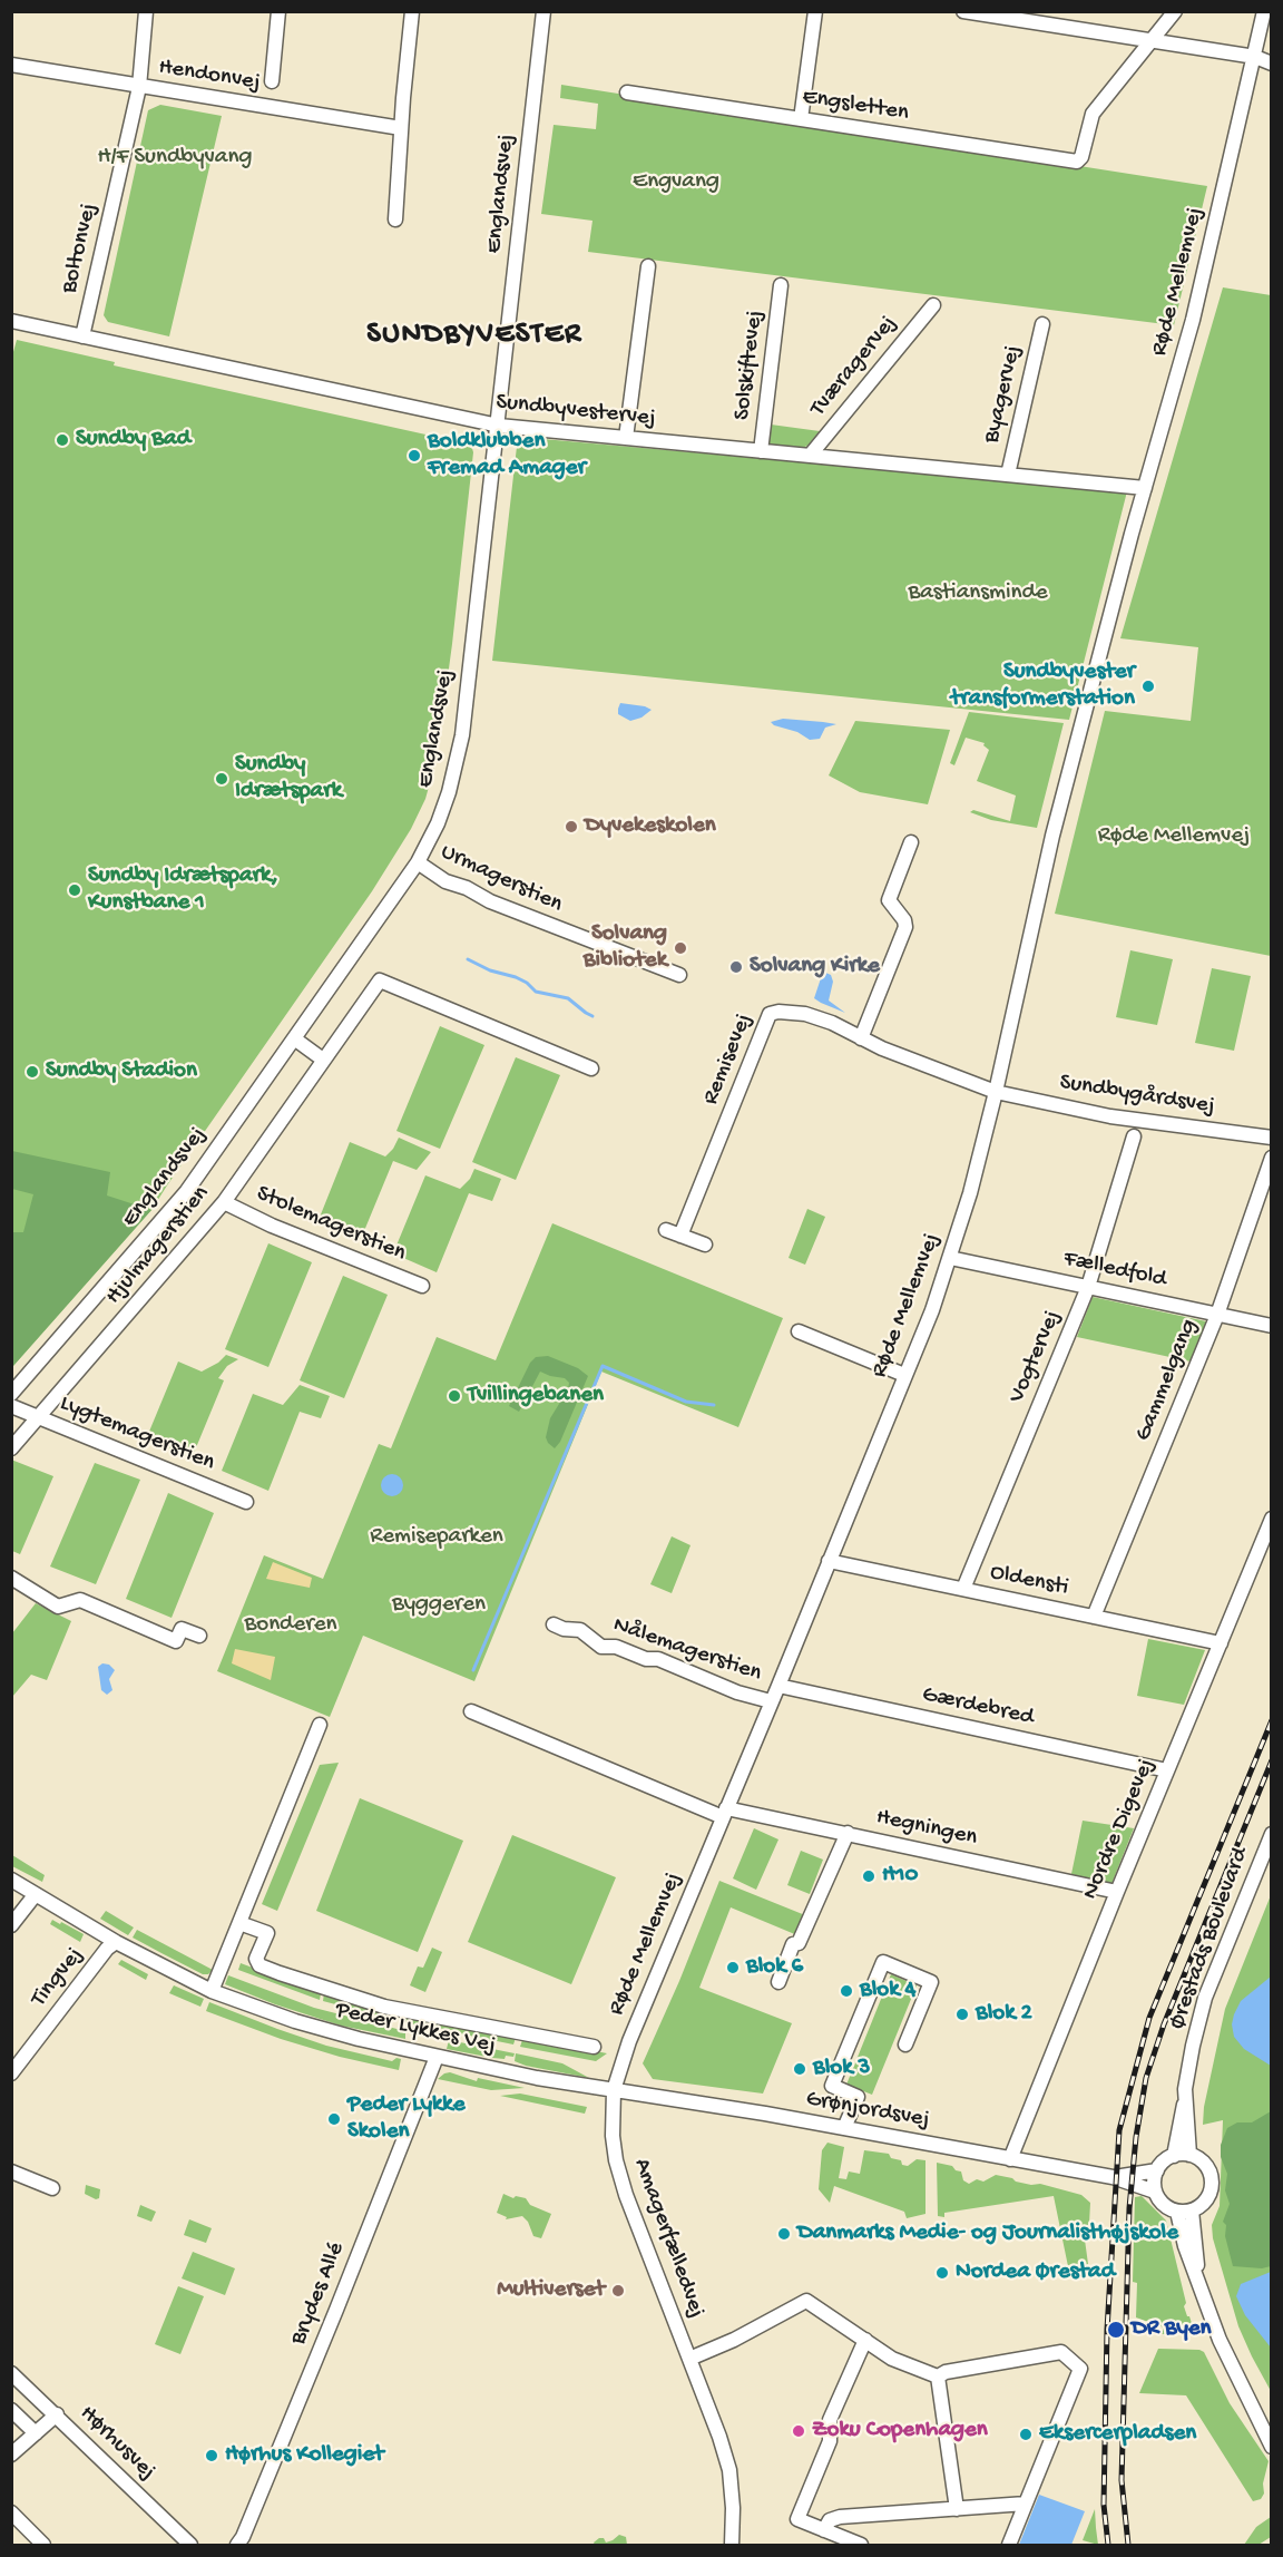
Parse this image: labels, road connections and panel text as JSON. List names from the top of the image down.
{
  "streets": {
    "street": [
      "Hendonvej",
      "Engsletten",
      "Englandsvej",
      "Boltonvej",
      "Røde Mellemvej",
      "Solskiftevej",
      "Tværagervej",
      "Byagervej",
      "Sundbyvestervej",
      "Urmagerstien",
      "Remisevej",
      "Sundbygårdsvej",
      "Stolemagerstien",
      "Hjulmagerstien",
      "Fælledfold",
      "Vogtervej",
      "Gammelgang",
      "Lygtemagerstien",
      "Oldensti",
      "Nålemagerstien",
      "Gærdebred",
      "Hegningen",
      "Nordre Digevej",
      "Ørestads Boulevard",
      "Tingvej",
      "Peder Lykkes Vej",
      "Grønjordsvej",
      "Amagerfælledvej",
      "Brydes Allé",
      "Hørhusvej"
    ]
  },
  "crossings": [
    ["Hendonvej", "Boltonvej"],
    ["Englandsvej", "Sundbyvestervej"],
    ["Englandsvej", "Urmagerstien"],
    ["Boltonvej", "Sundbyvestervej"],
    ["Røde Mellemvej", "Sundbyvestervej"],
    ["Røde Mellemvej", "Remisevej"],
    ["Røde Mellemvej", "Sundbygårdsvej"],
    ["Røde Mellemvej", "Fælledfold"],
    ["Røde Mellemvej", "Oldensti"],
    ["Røde Mellemvej", "Nålemagerstien"],
    ["Røde Mellemvej", "Gærdebred"],
    ["Røde Mellemvej", "Hegningen"],
    ["Røde Mellemvej", "Peder Lykkes Vej"],
    ["Røde Mellemvej", "Grønjordsvej"],
    ["Røde Mellemvej", "Amagerfælledvej"],
    ["Solskiftevej", "Sundbyvestervej"],
    ["Tværagervej", "Sundbyvestervej"],
    ["Byagervej", "Sundbyvestervej"],
    ["Remisevej", "Sundbygårdsvej"],
    ["Stolemagerstien", "Hjulmagerstien"],
    ["Hjulmagerstien", "Lygtemagerstien"],
    ["Fælledfold", "Vogtervej"],
    ["Fælledfold", "Gammelgang"],
    ["Vogtervej", "Oldensti"],
    ["Gammelgang", "Oldensti"],
    ["Oldensti", "Nordre Digevej"],
    ["Gærdebred", "Nordre Digevej"],
    ["Hegningen", "Nordre Digevej"],
    ["Nordre Digevej", "Grønjordsvej"],
    ["Ørestads Boulevard", "Grønjordsvej"],
    ["Tingvej", "Peder Lykkes Vej"],
    ["Peder Lykkes Vej", "Grønjordsvej"],
    ["Peder Lykkes Vej", "Amagerfælledvej"],
    ["Peder Lykkes Vej", "Brydes Allé"],
    ["Grønjordsvej", "Amagerfælledvej"]
  ],
  "districts": ["SUNDBYVESTER"],
  "parks": [
    "H/F Sundbyvang",
    "Engvang",
    "Bastiansminde",
    "Røde Mellemvej",
    "Remiseparken",
    "Byggeren",
    "Bonderen"
  ],
  "places": [
    "Sundby Bad",
    "Boldklubben Fremad Amager",
    "Sundbyvester transformerstation",
    "Sundby Idrætspark",
    "Dyvekeskolen",
    "Sundby Idrætspark, Kunstbane 1",
    "Solvang Bibliotek",
    "Solvang Kirke",
    "Sundby Stadion",
    "Tvillingebanen",
    "H10",
    "Blok 6",
    "Blok 4",
    "Blok 2",
    "Blok 3",
    "Peder Lykke Skolen",
    "Danmarks Medie- og Journalisthøjskole",
    "Nordea Ørestad",
    "Multiverset",
    "DR Byen",
    "Zoku Copenhagen",
    "Eksercerpladsen",
    "Hørhus Kollegiet"
  ]
}
